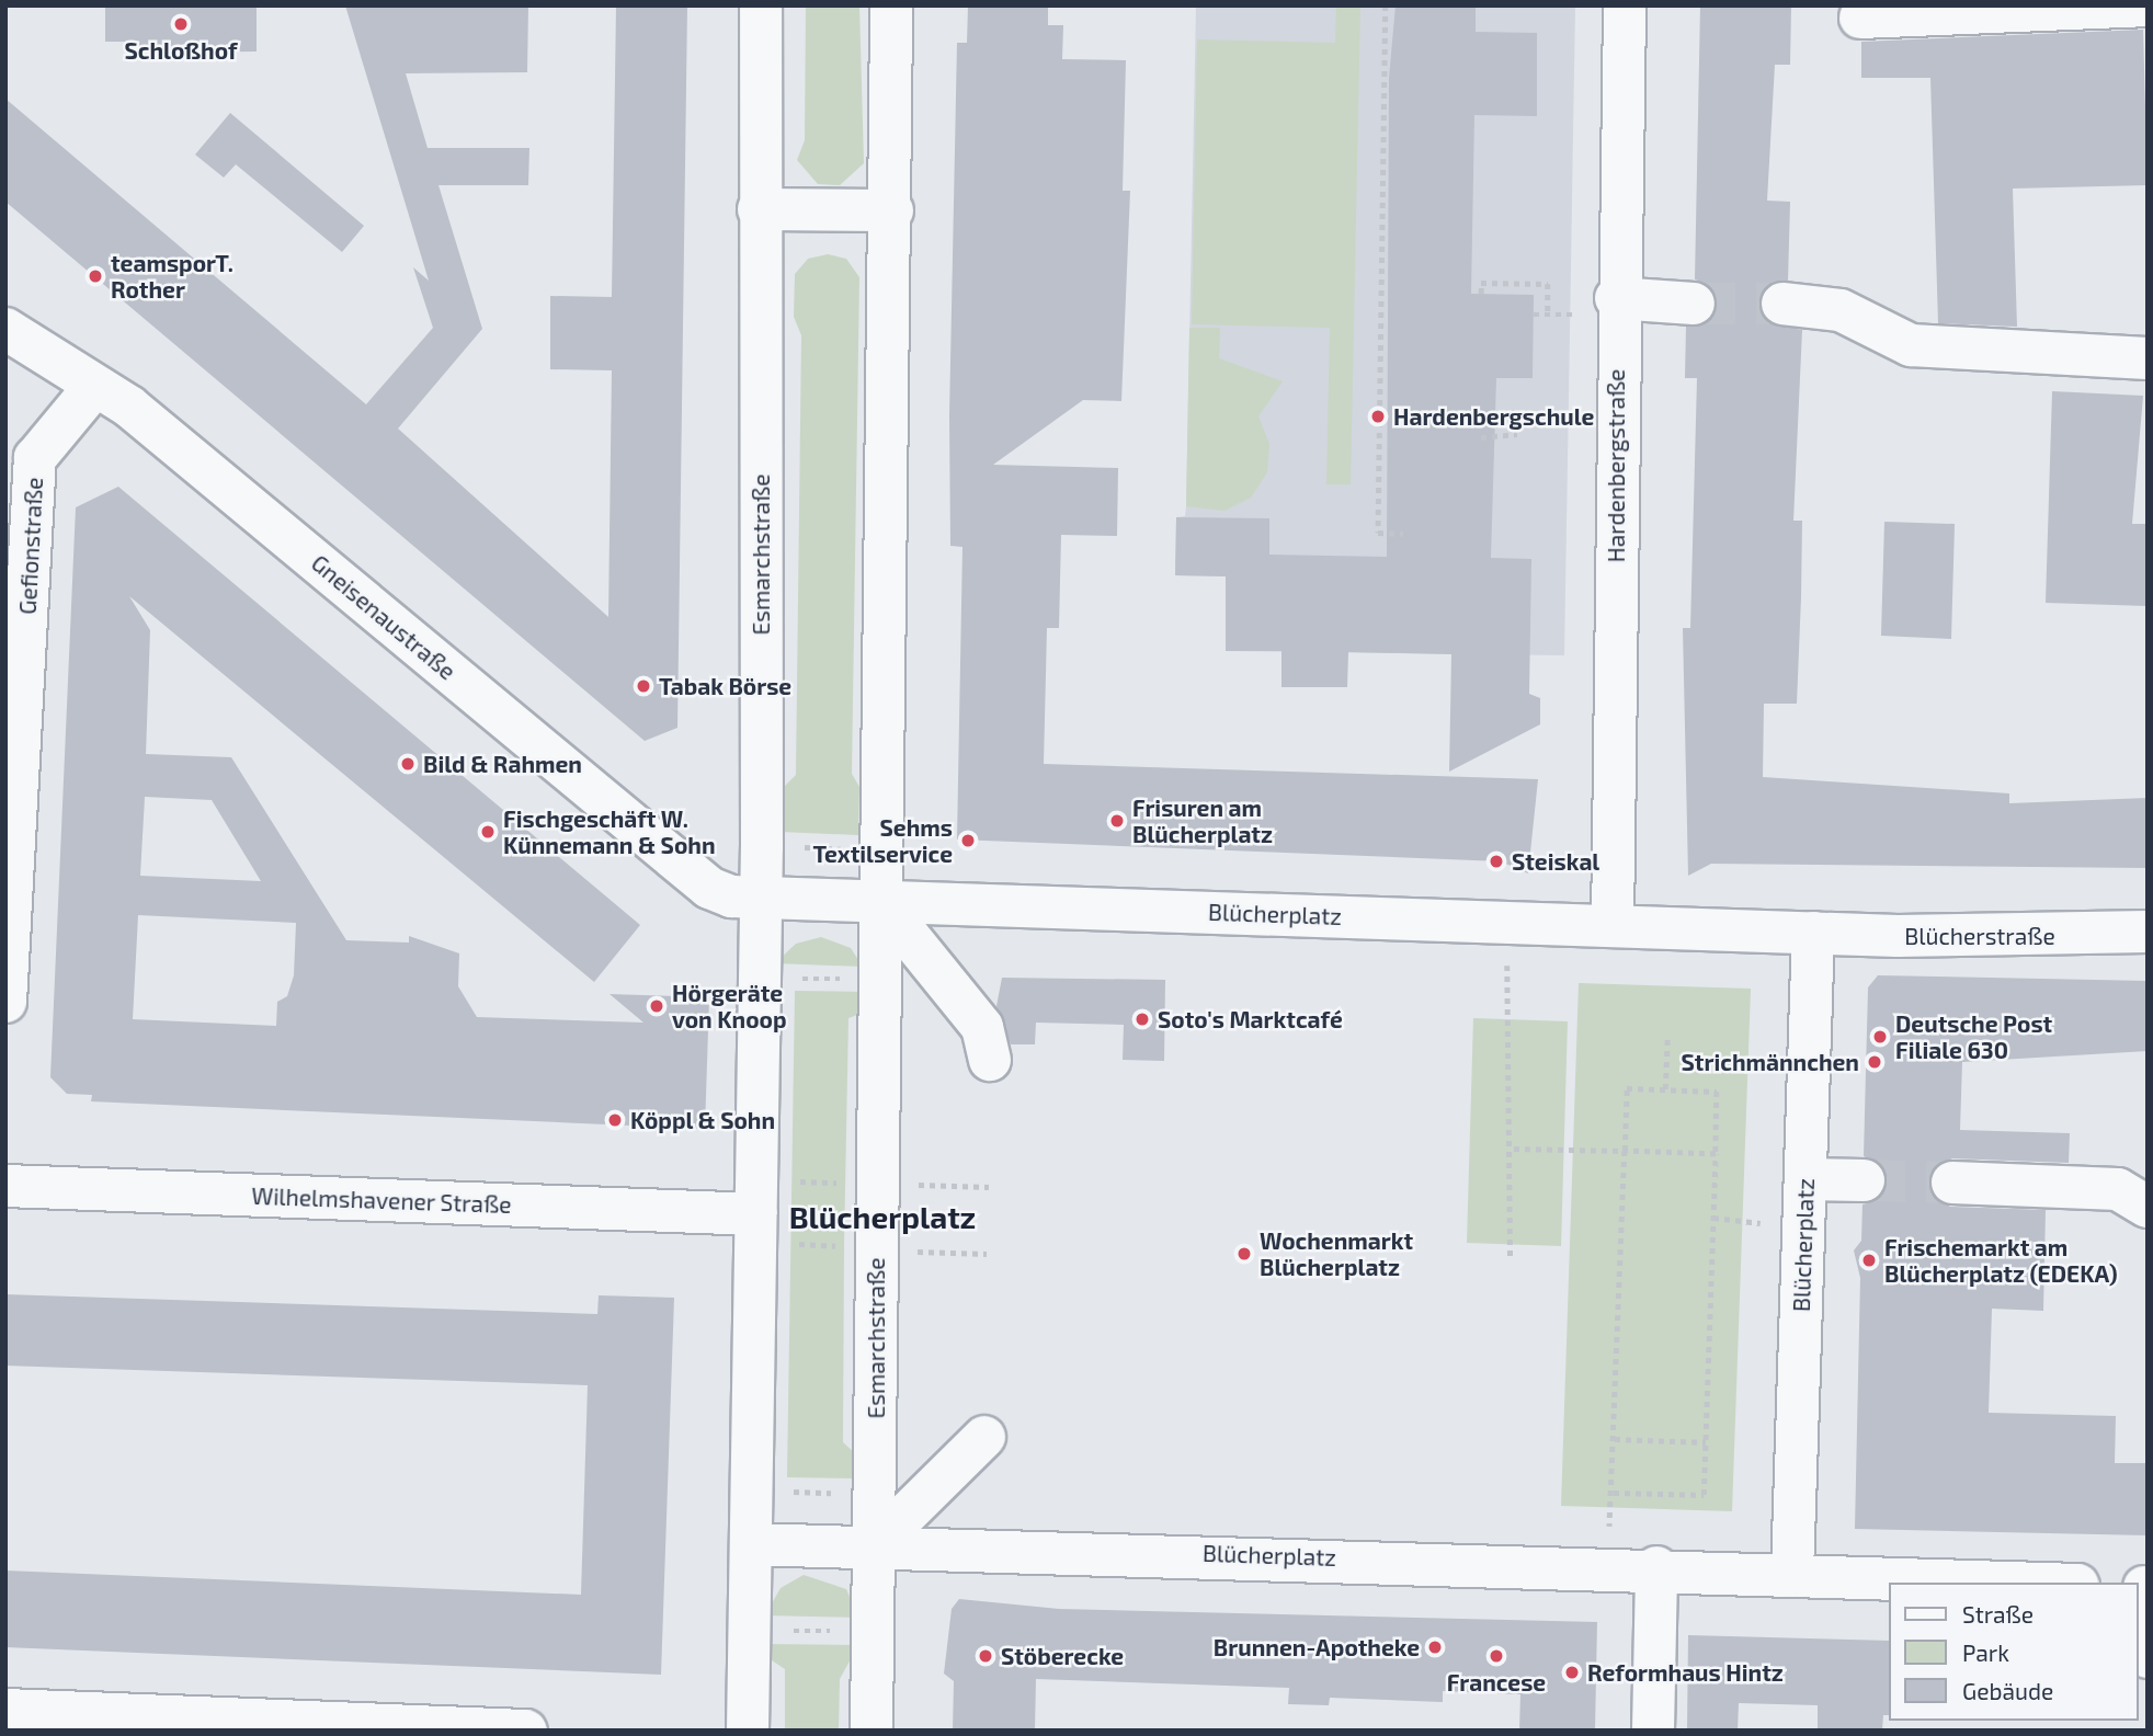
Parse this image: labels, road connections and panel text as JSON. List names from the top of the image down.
{
  "streets": {
    "street": [
      "Hardenbergstraße",
      "Gefionstraße",
      "Esmarchstraße",
      "Gneisenaustraße",
      "Blücherplatz",
      "Blücherstraße",
      "Wilhelmshavener Straße"
    ]
  },
  "crossings": [
    ["Hardenbergstraße", "Blücherplatz"],
    ["Gefionstraße", "Gneisenaustraße"],
    ["Esmarchstraße", "Gneisenaustraße"],
    ["Esmarchstraße", "Blücherplatz"],
    ["Esmarchstraße", "Wilhelmshavener Straße"],
    ["Blücherplatz", "Blücherstraße"]
  ],
  "districts": ["Blücherplatz"],
  "places": [
    "Schloßhof",
    "teamsporT. Rother",
    "Hardenbergschule",
    "Tabak Börse",
    "Bild & Rahmen",
    "Frisuren am Blücherplatz",
    "Fischgeschäft W. Künnemann & Sohn",
    "Sehms Textilservice",
    "Steiskal",
    "Hörgeräte von Knoop",
    "Soto's Marktcafé",
    "Deutsche Post Filiale 630",
    "Strichmännchen",
    "Köppl & Sohn",
    "Wochenmarkt Blücherplatz",
    "Frischemarkt am Blücherplatz (EDEKA)",
    "Brunnen-Apotheke",
    "Stöberecke",
    "Francese",
    "Reformhaus Hintz"
  ],
  "legend": ["Straße", "Park", "Gebäude"]
}
